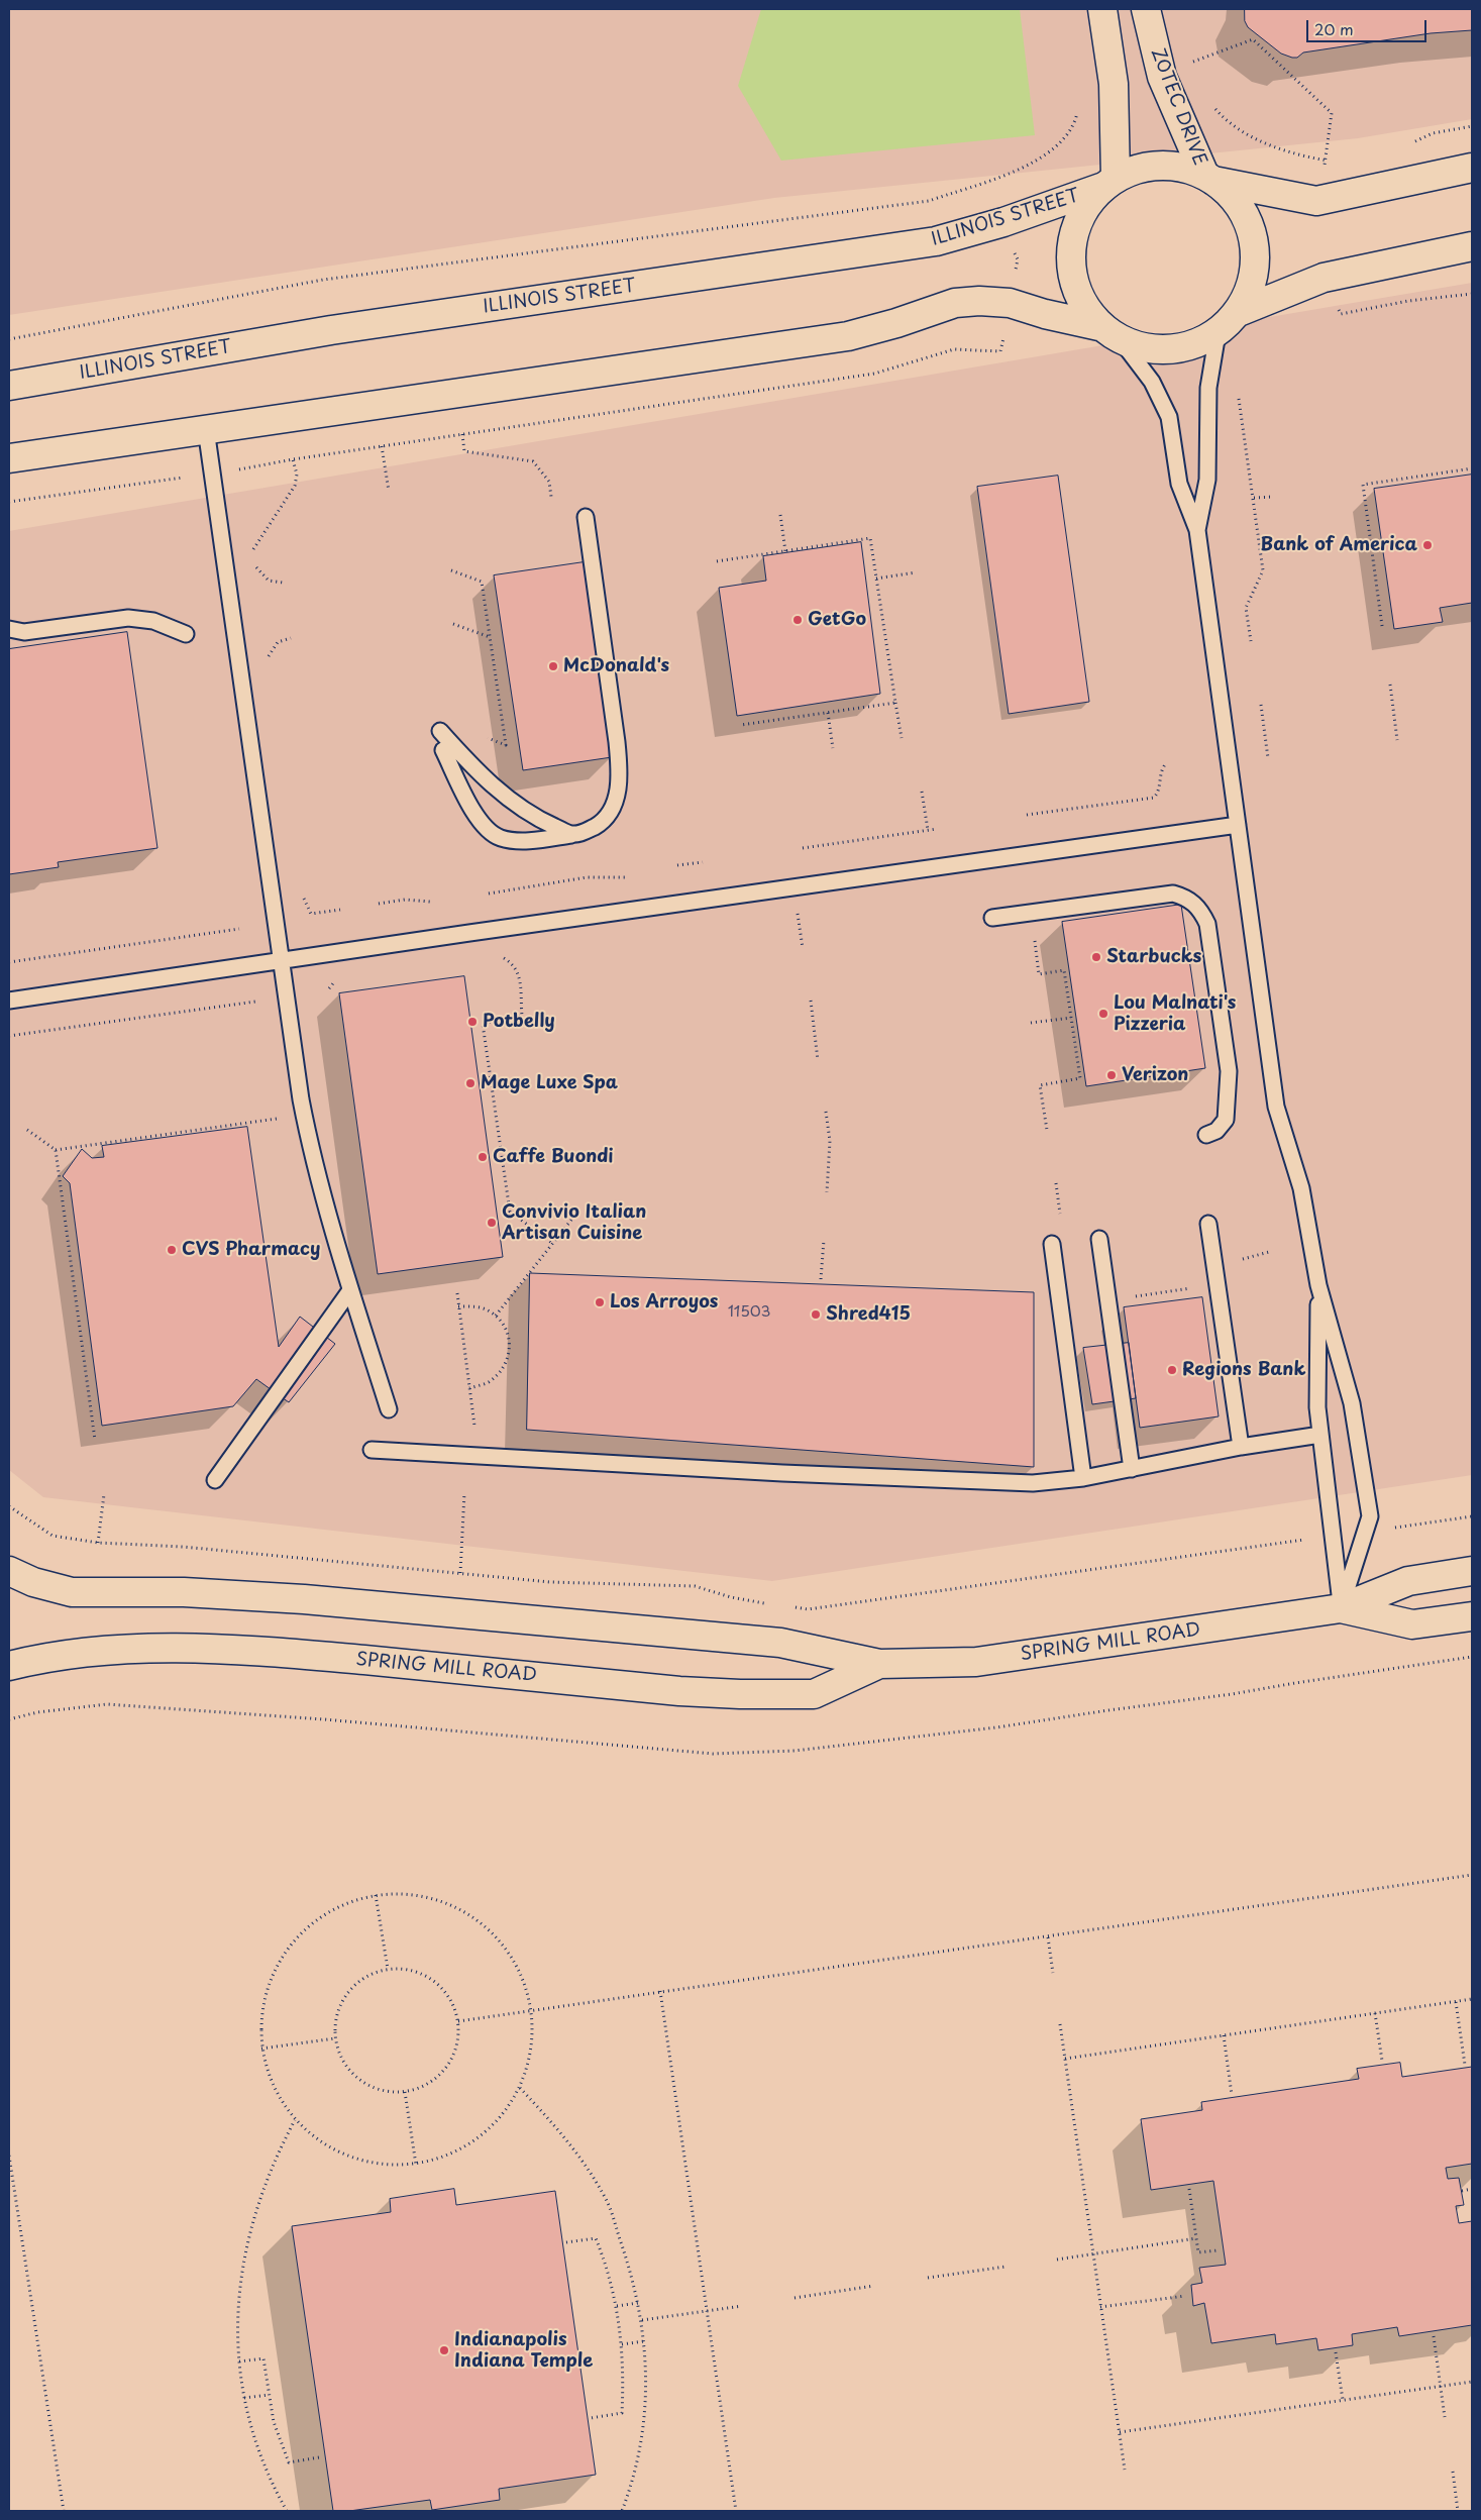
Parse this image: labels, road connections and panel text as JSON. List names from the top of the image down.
{
  "streets": {
    "street": ["ZOTEC DRIVE", "ILLINOIS STREET", "SPRING MILL ROAD"]
  },
  "crossings": [
    ["ZOTEC DRIVE", "ILLINOIS STREET"]
  ],
  "places": [
    "Bank of America",
    "GetGo",
    "McDonald's",
    "Starbucks",
    "Lou Malnati's Pizzeria",
    "Potbelly",
    "Verizon",
    "Mage Luxe Spa",
    "Caffe Buondi",
    "Convivio Italian Artisan Cuisine",
    "CVS Pharmacy",
    "Los Arroyos",
    "Shred415",
    "Regions Bank",
    "Indianapolis Indiana Temple"
  ],
  "house_numbers": ["11503"],
  "scale_bar": "20 m"
}
